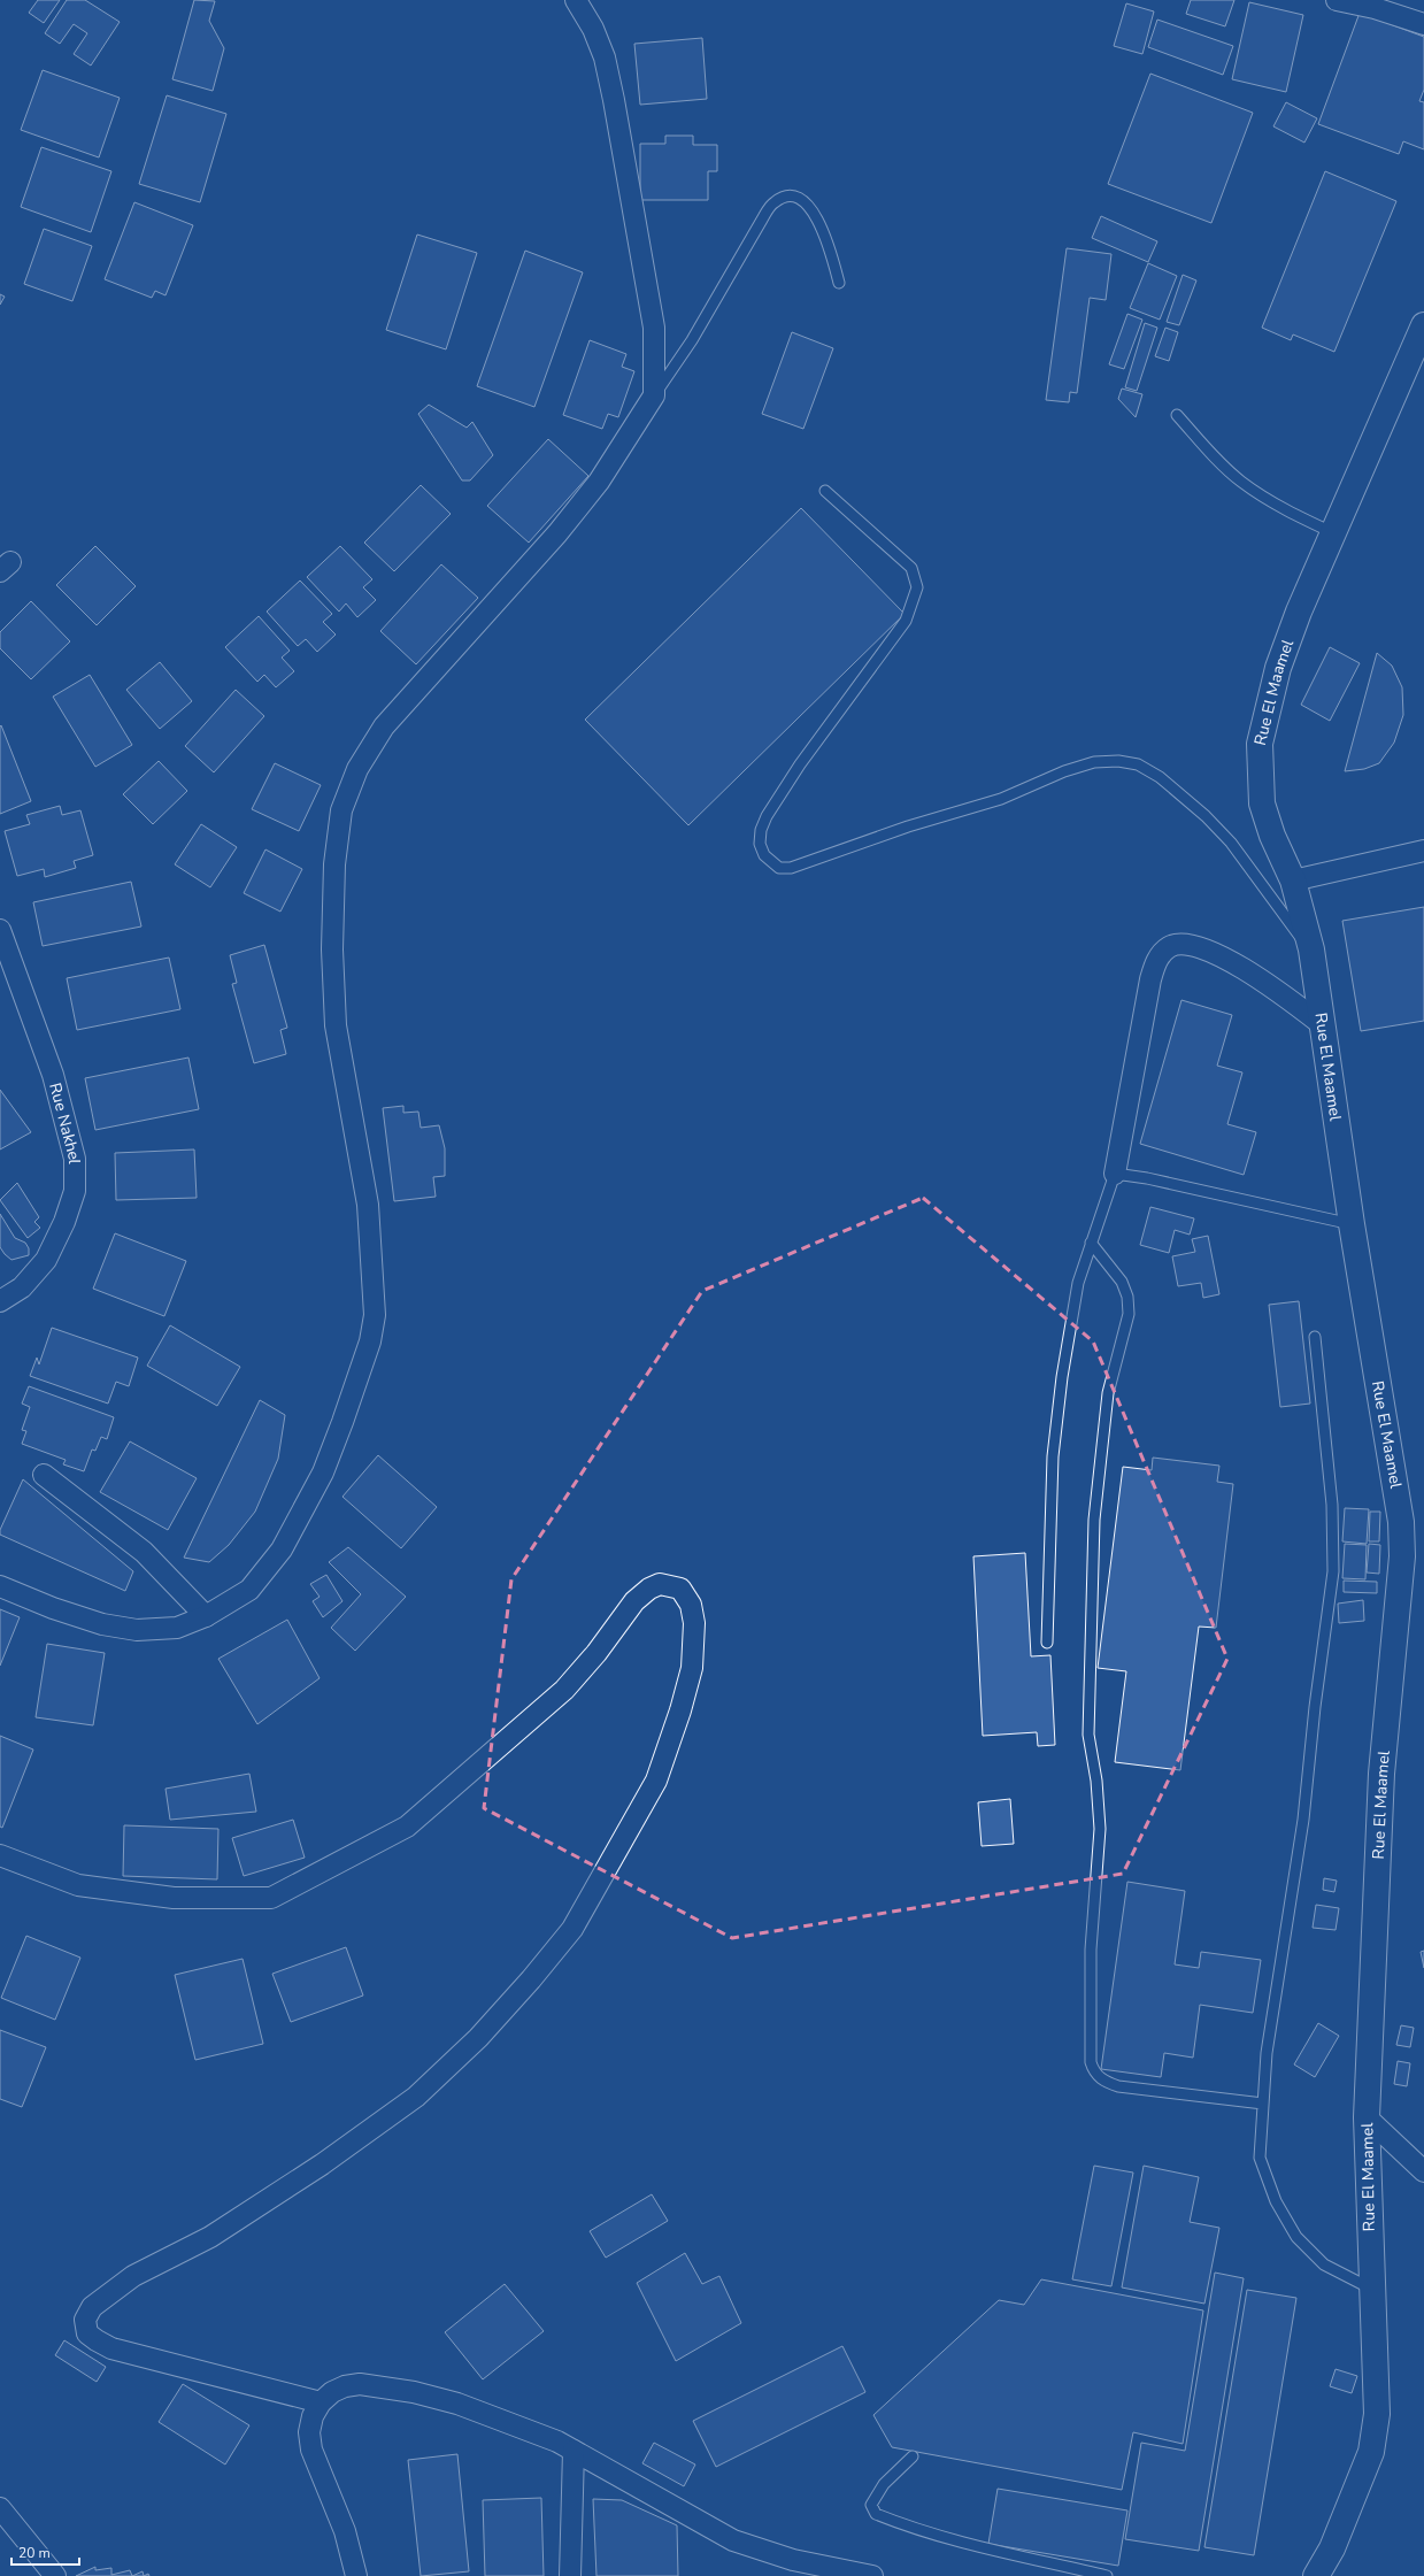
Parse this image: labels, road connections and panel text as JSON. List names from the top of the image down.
{
  "streets": {
    "street": ["Rue El Maamel", "Rue Nakhel"]
  },
  "scale_bar": "20 m"
}
